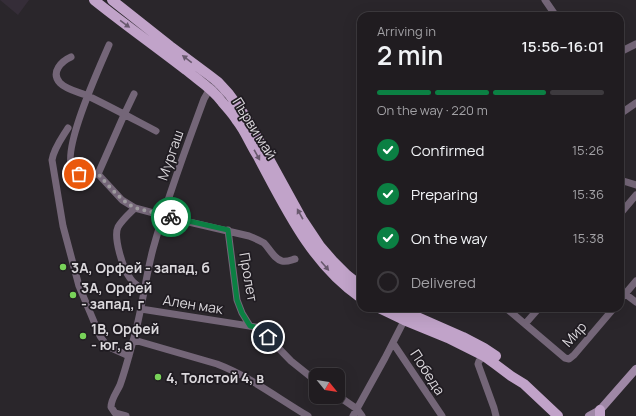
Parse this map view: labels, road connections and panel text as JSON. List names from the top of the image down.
{
  "streets": {
    "main road": ["Първи май"],
    "street": [
      "Мургаш",
      "Пролет",
      "Ален мак",
      "Мир",
      "Победа"
    ]
  },
  "crossings": [
    ["Първи май", "Мургаш"],
    ["Мургаш", "Пролет"],
    ["Мургаш", "Ален мак"],
    ["Пролет", "Ален мак"]
  ],
  "places": [
    "3А, Орфей - запад, б",
    "3А, Орфей - запад, г",
    "1В, Орфей - юг, а",
    "4, Толстой 4, в"
  ],
  "north": "bottom right",
  "page": {
    "heading": ["2 min", "Arriving in", "15:56–16:01"],
    "bar": "On the way · 220 m",
    "list": [
      ["Confirmed", "15:26"],
      ["Preparing", "15:36"],
      ["On the way", "15:38"],
      "Delivered"
    ]
  }
}
